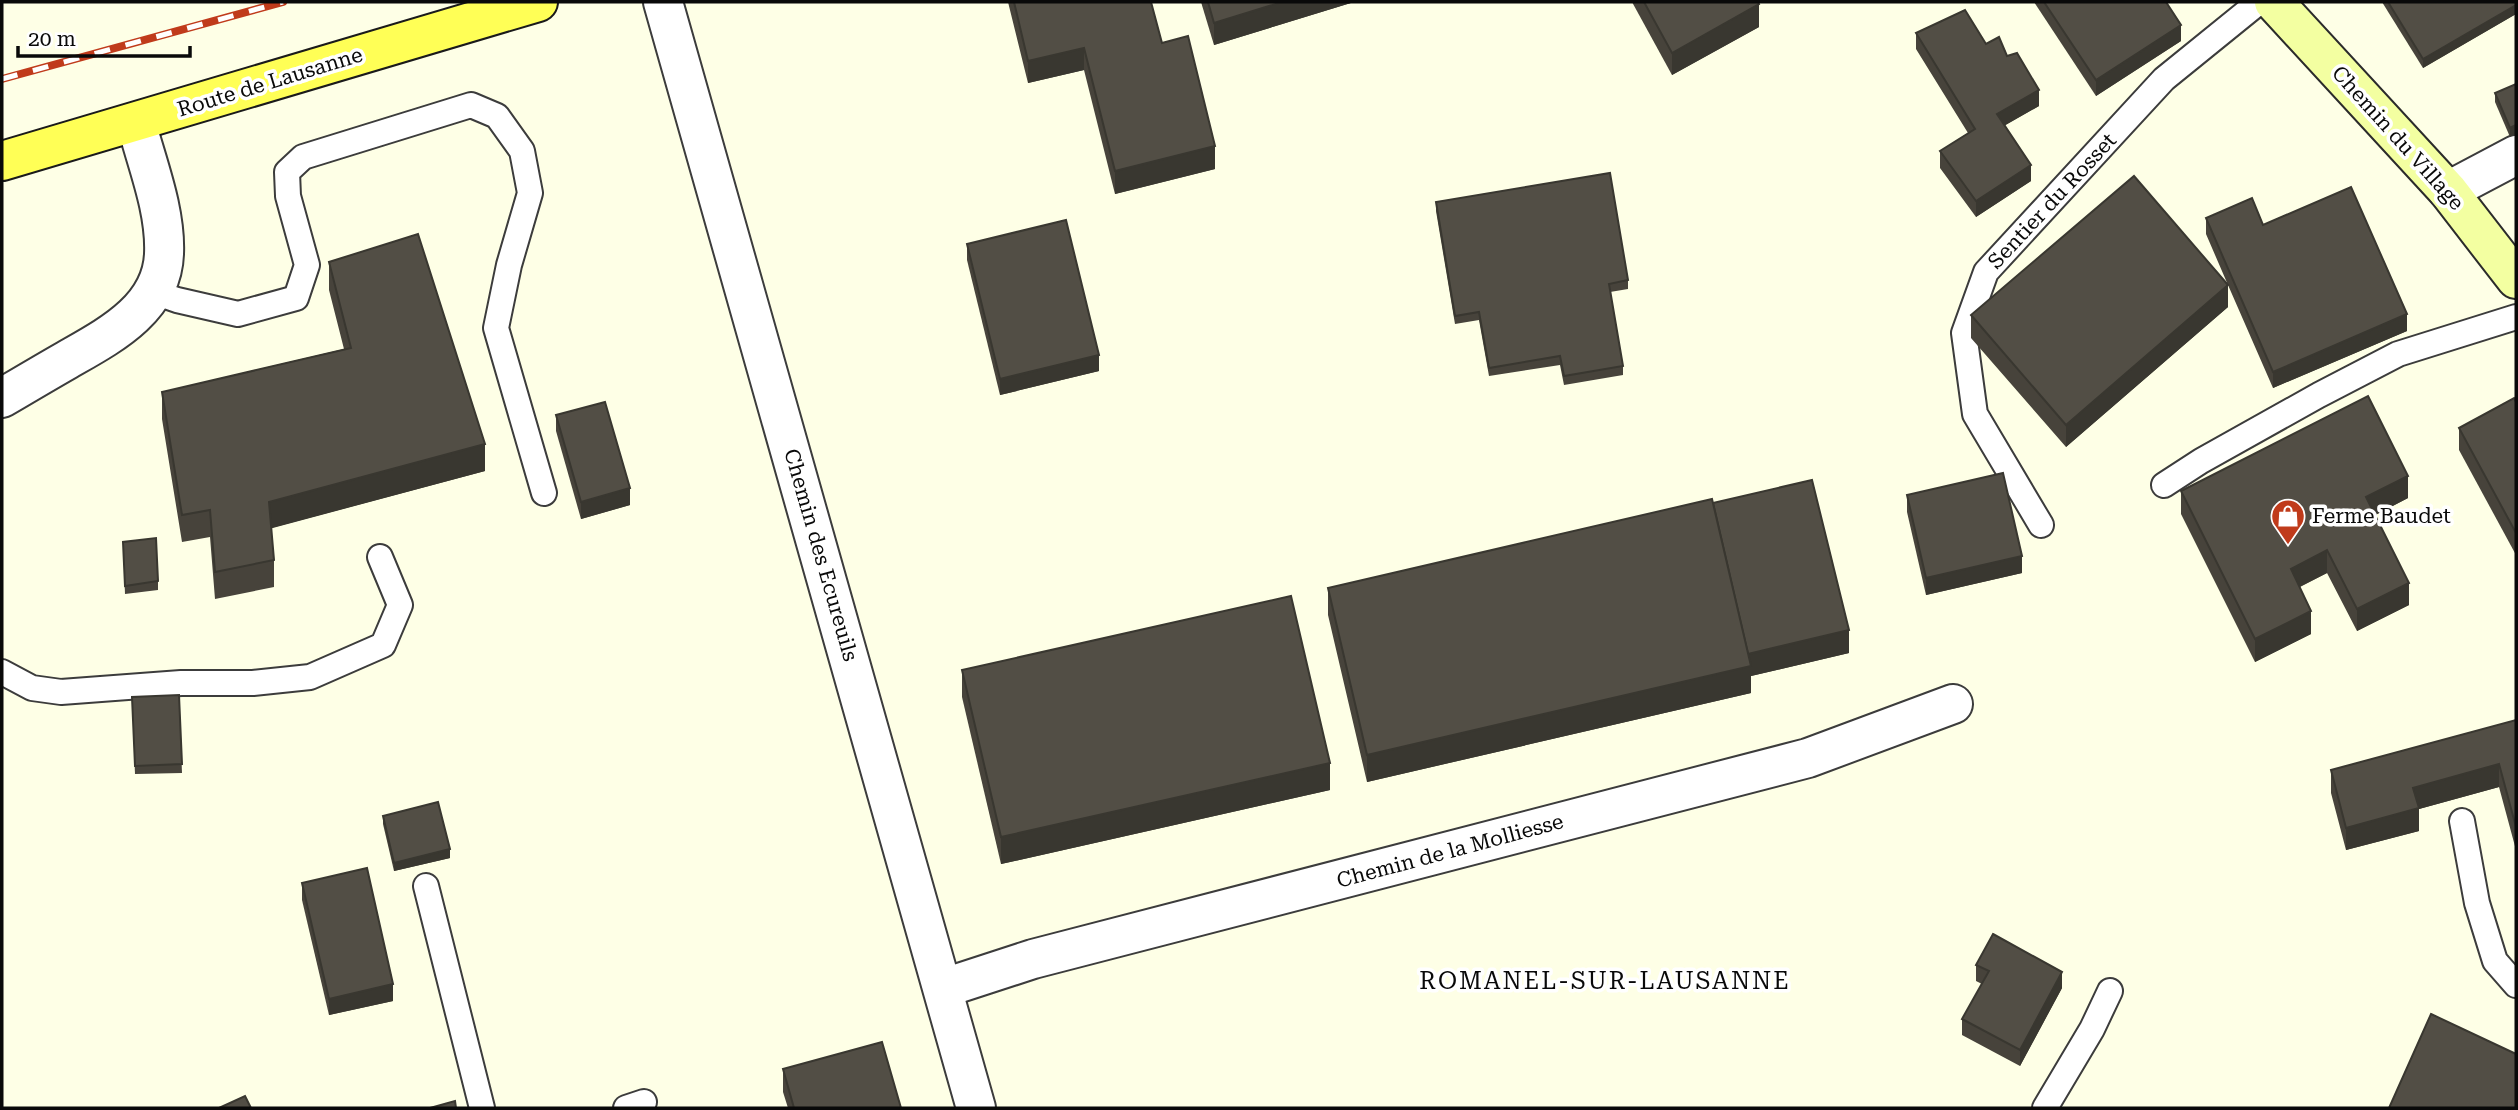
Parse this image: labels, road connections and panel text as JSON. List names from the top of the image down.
{
  "streets": {
    "main road": ["Route de Lausanne"],
    "street": ["Chemin du Village", "Chemin des Ecureuils", "Chemin de la Molliesse"],
    "lane": ["Sentier du Rosset"]
  },
  "crossings": [
    ["Chemin des Ecureuils", "Chemin de la Molliesse"]
  ],
  "districts": ["ROMANEL-SUR-LAUSANNE"],
  "places": {
    "shop": ["Ferme Baudet"]
  },
  "scale_bar": "20 m"
}
